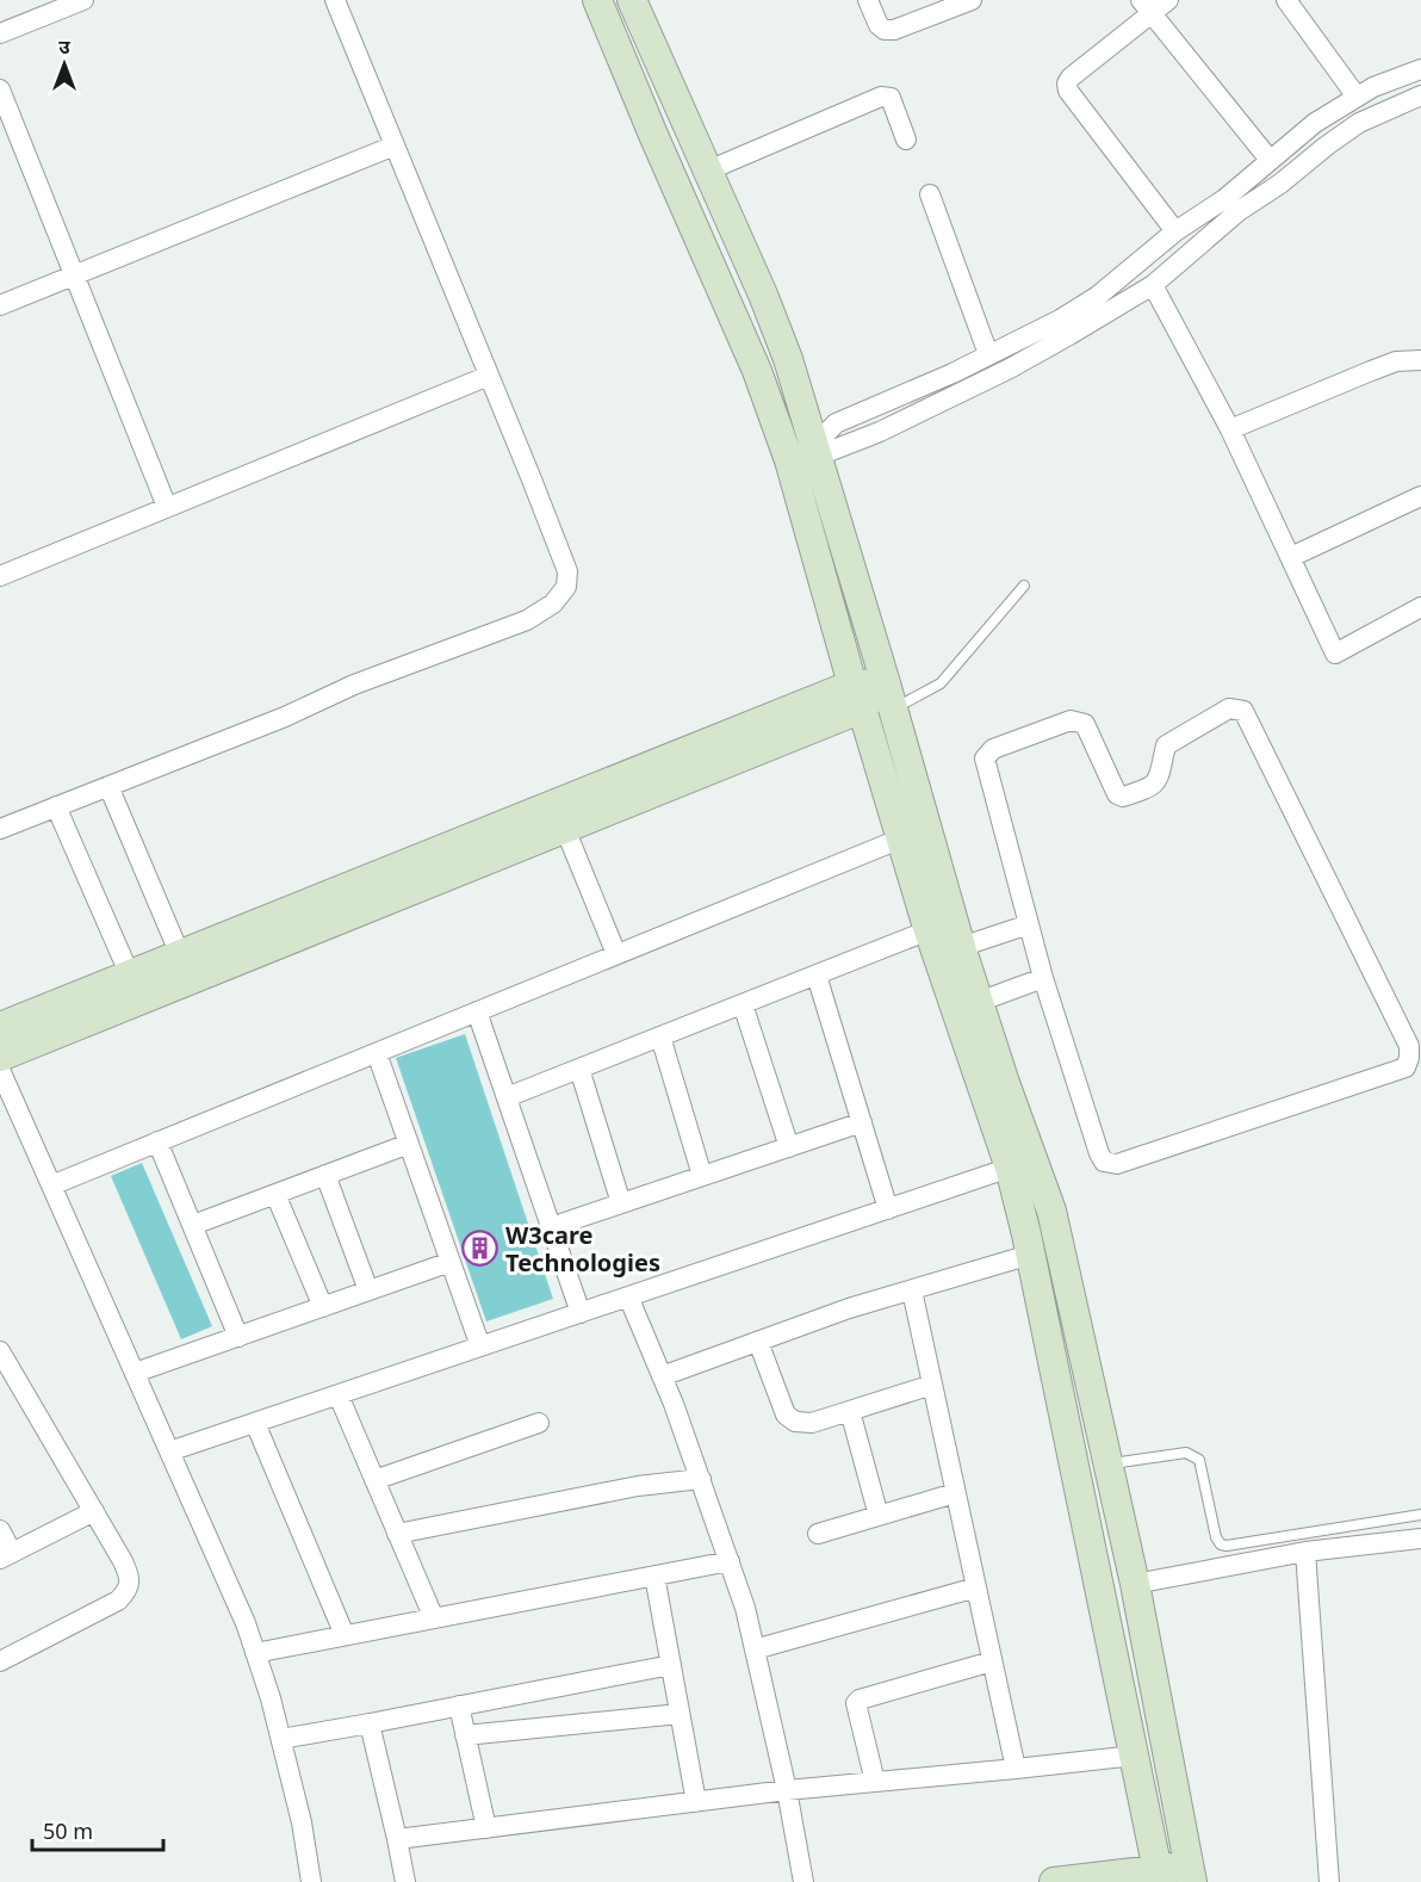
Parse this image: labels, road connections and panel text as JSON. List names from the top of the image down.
{
  "places": {
    "building": ["W3care Technologies"]
  },
  "scale_bar": "50 m",
  "north": "top"
}
